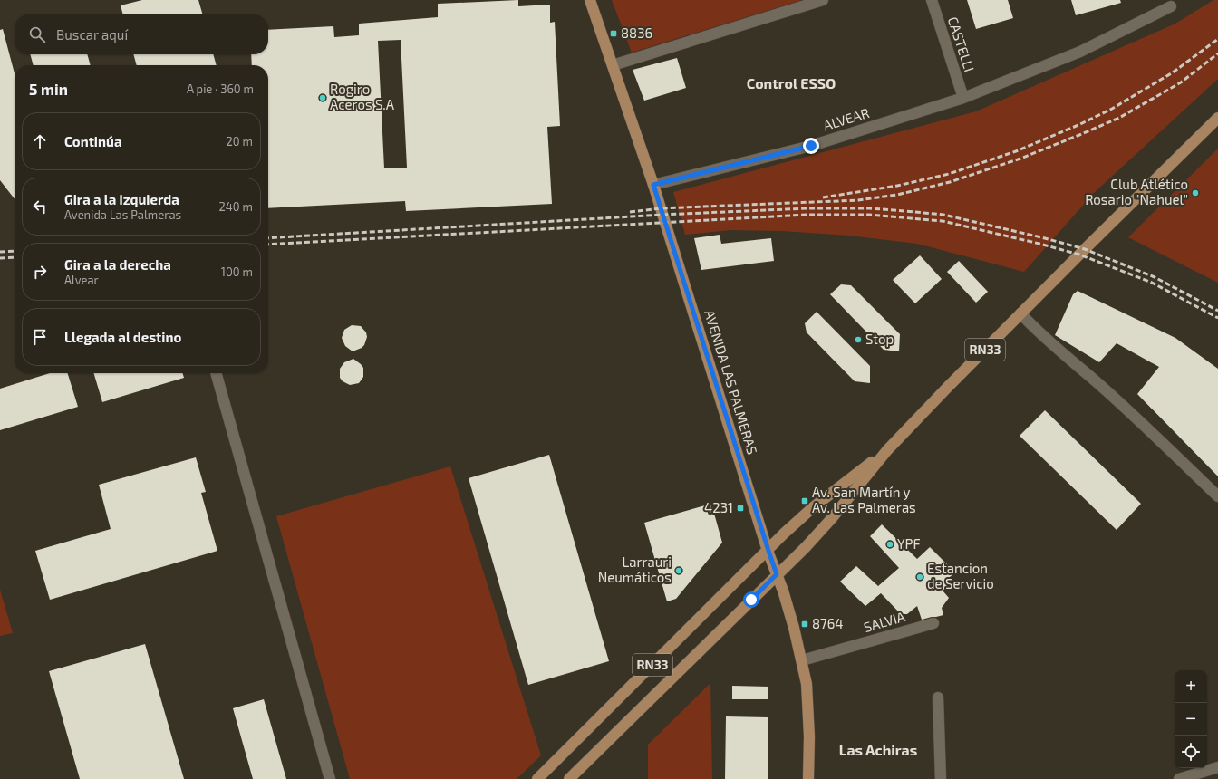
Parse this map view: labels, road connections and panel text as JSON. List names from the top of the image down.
{
  "streets": {
    "main road": ["RN33", "AVENIDA LAS PALMERAS"],
    "street": ["CASTELLI", "ALVEAR", "SALVIA"]
  },
  "crossings": [
    ["CASTELLI", "ALVEAR"],
    ["ALVEAR", "AVENIDA LAS PALMERAS"],
    ["RN33", "AVENIDA LAS PALMERAS"],
    ["AVENIDA LAS PALMERAS", "SALVIA"]
  ],
  "districts": ["Control ESSO", "Las Achiras"],
  "places": {
    "transit": [
      "8836",
      "Av. San Martín y Av. Las Palmeras",
      "4231",
      "8764"
    ],
    "other": [
      "Rogiro Aceros S.A",
      "Club Atlético Rosario \"Nahuel\"",
      "Stop",
      "YPF",
      "Larrauri Neumáticos",
      "Estancion de Servicio"
    ]
  },
  "page": {
    "search": "Buscar aquí",
    "heading": ["5 min", "A pie · 360 m"],
    "list": [
      ["Continúa", "20 m"],
      ["Gira a la izquierda", "Avenida Las Palmeras", "240 m"],
      ["Gira a la derecha", "Alvear", "100 m"],
      "Llegada al destino"
    ],
    "map_buttons": ["+", "−"]
  }
}
